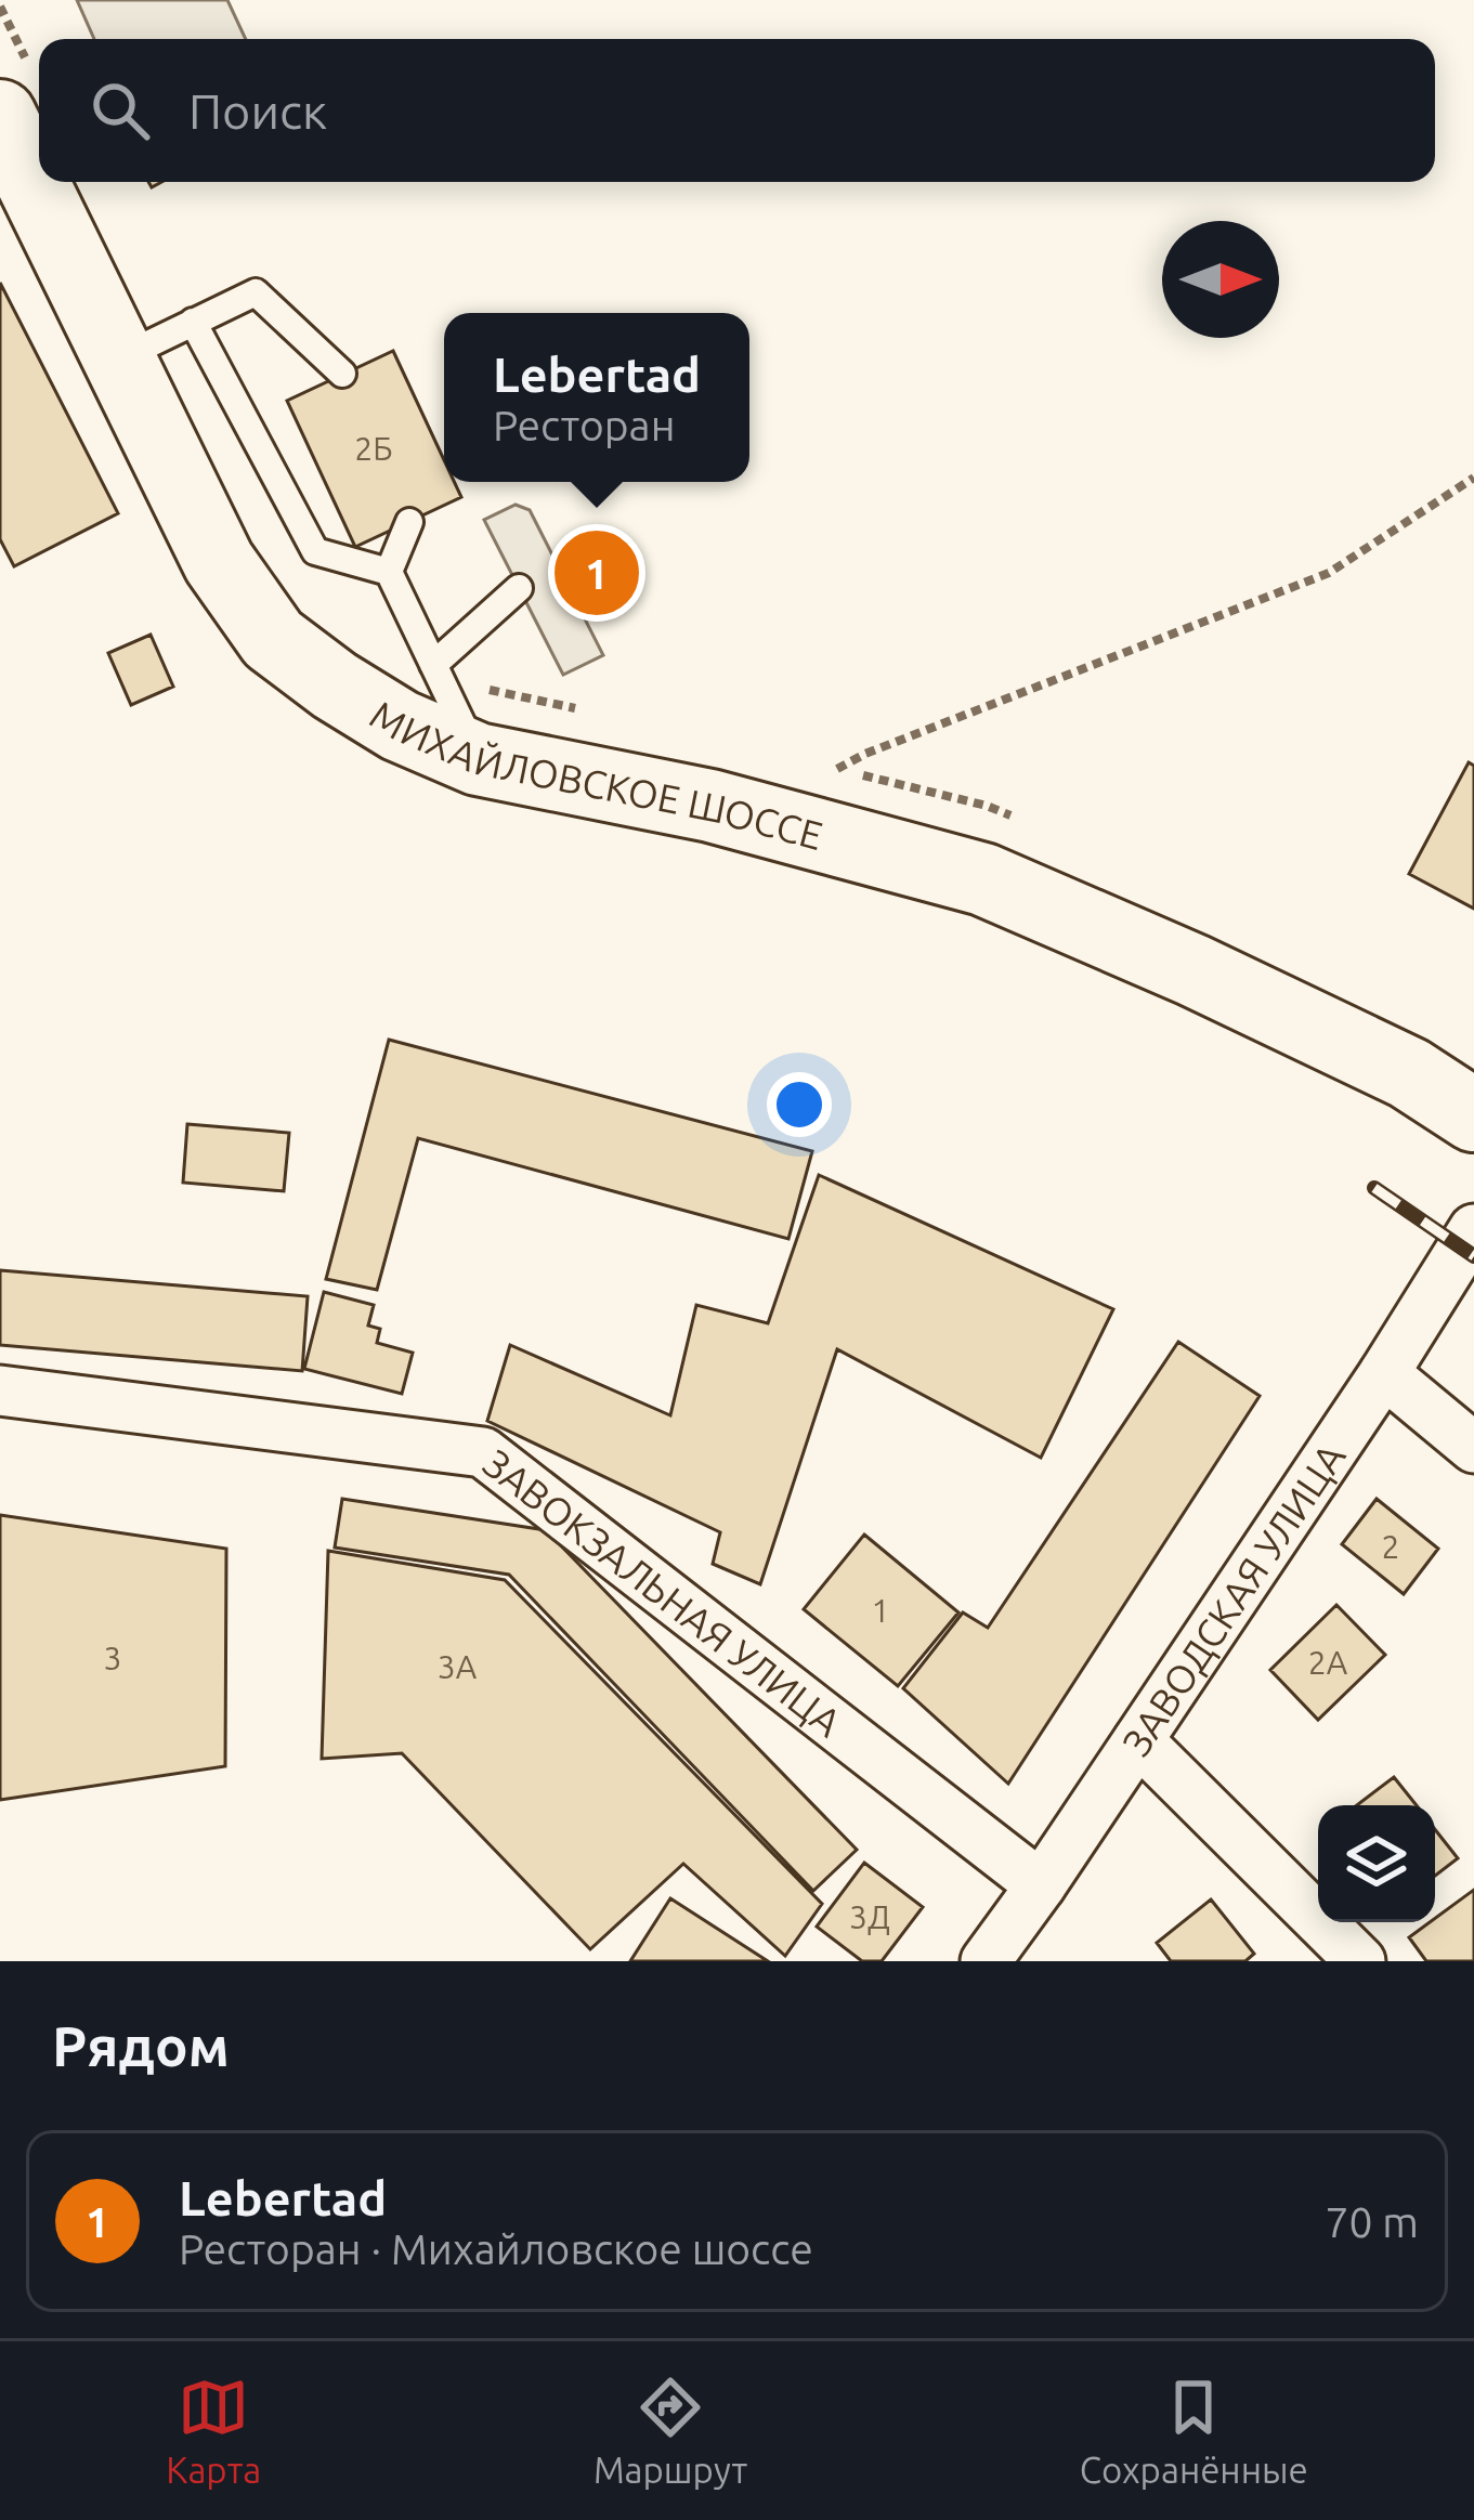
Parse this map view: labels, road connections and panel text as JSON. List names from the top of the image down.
{
  "streets": {
    "main road": ["МИХАЙЛОВСКОЕ ШОССЕ"],
    "street": ["ЗАВОКЗАЛЬНАЯ УЛИЦА", "ЗАВОДСКАЯ УЛИЦА"]
  },
  "crossings": [
    ["ЗАВОКЗАЛЬНАЯ УЛИЦА", "ЗАВОДСКАЯ УЛИЦА"]
  ],
  "house_numbers": [
    "2Б",
    "2",
    "1",
    "3",
    "2А",
    "3А",
    "3Д"
  ],
  "north": "right",
  "page": {
    "search": "Поиск",
    "popup": ["Lebertad", "Ресторан"],
    "pins": "1",
    "heading": "Рядом",
    "list": [
      {
        "mark": "1",
        "name": "Lebertad",
        "note": "Ресторан · Михайловское шоссе",
        "value": "70 m"
      }
    ],
    "nav": ["Карта", "Маршрут", "Сохранённые"]
  }
}
